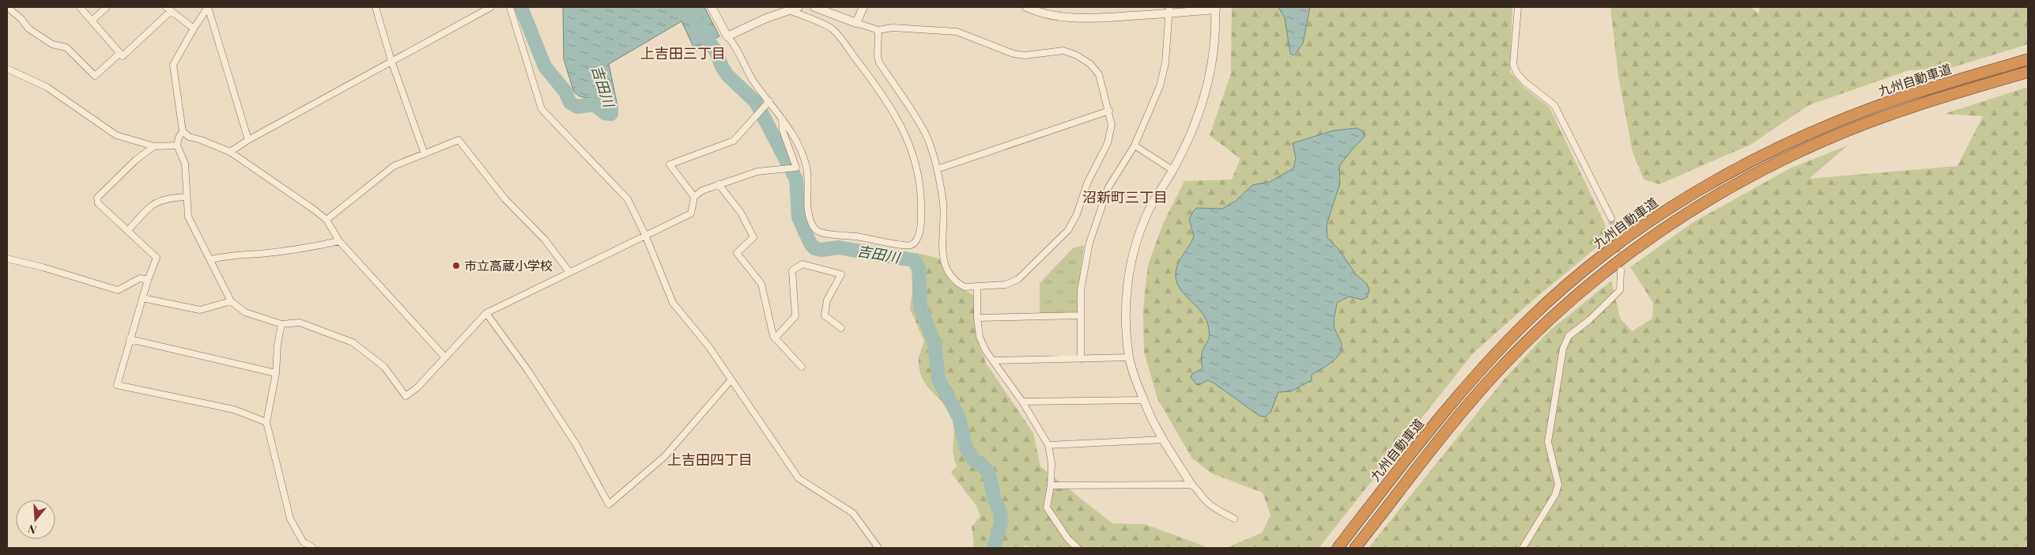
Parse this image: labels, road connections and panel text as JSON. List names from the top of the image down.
{
  "streets": {
    "highway": ["九州自動車道"]
  },
  "districts": ["上吉田三丁目", "沼新町三丁目", "上吉田四丁目"],
  "water": ["吉田川"],
  "places": ["市立高蔵小学校"],
  "north": "bottom"
}
